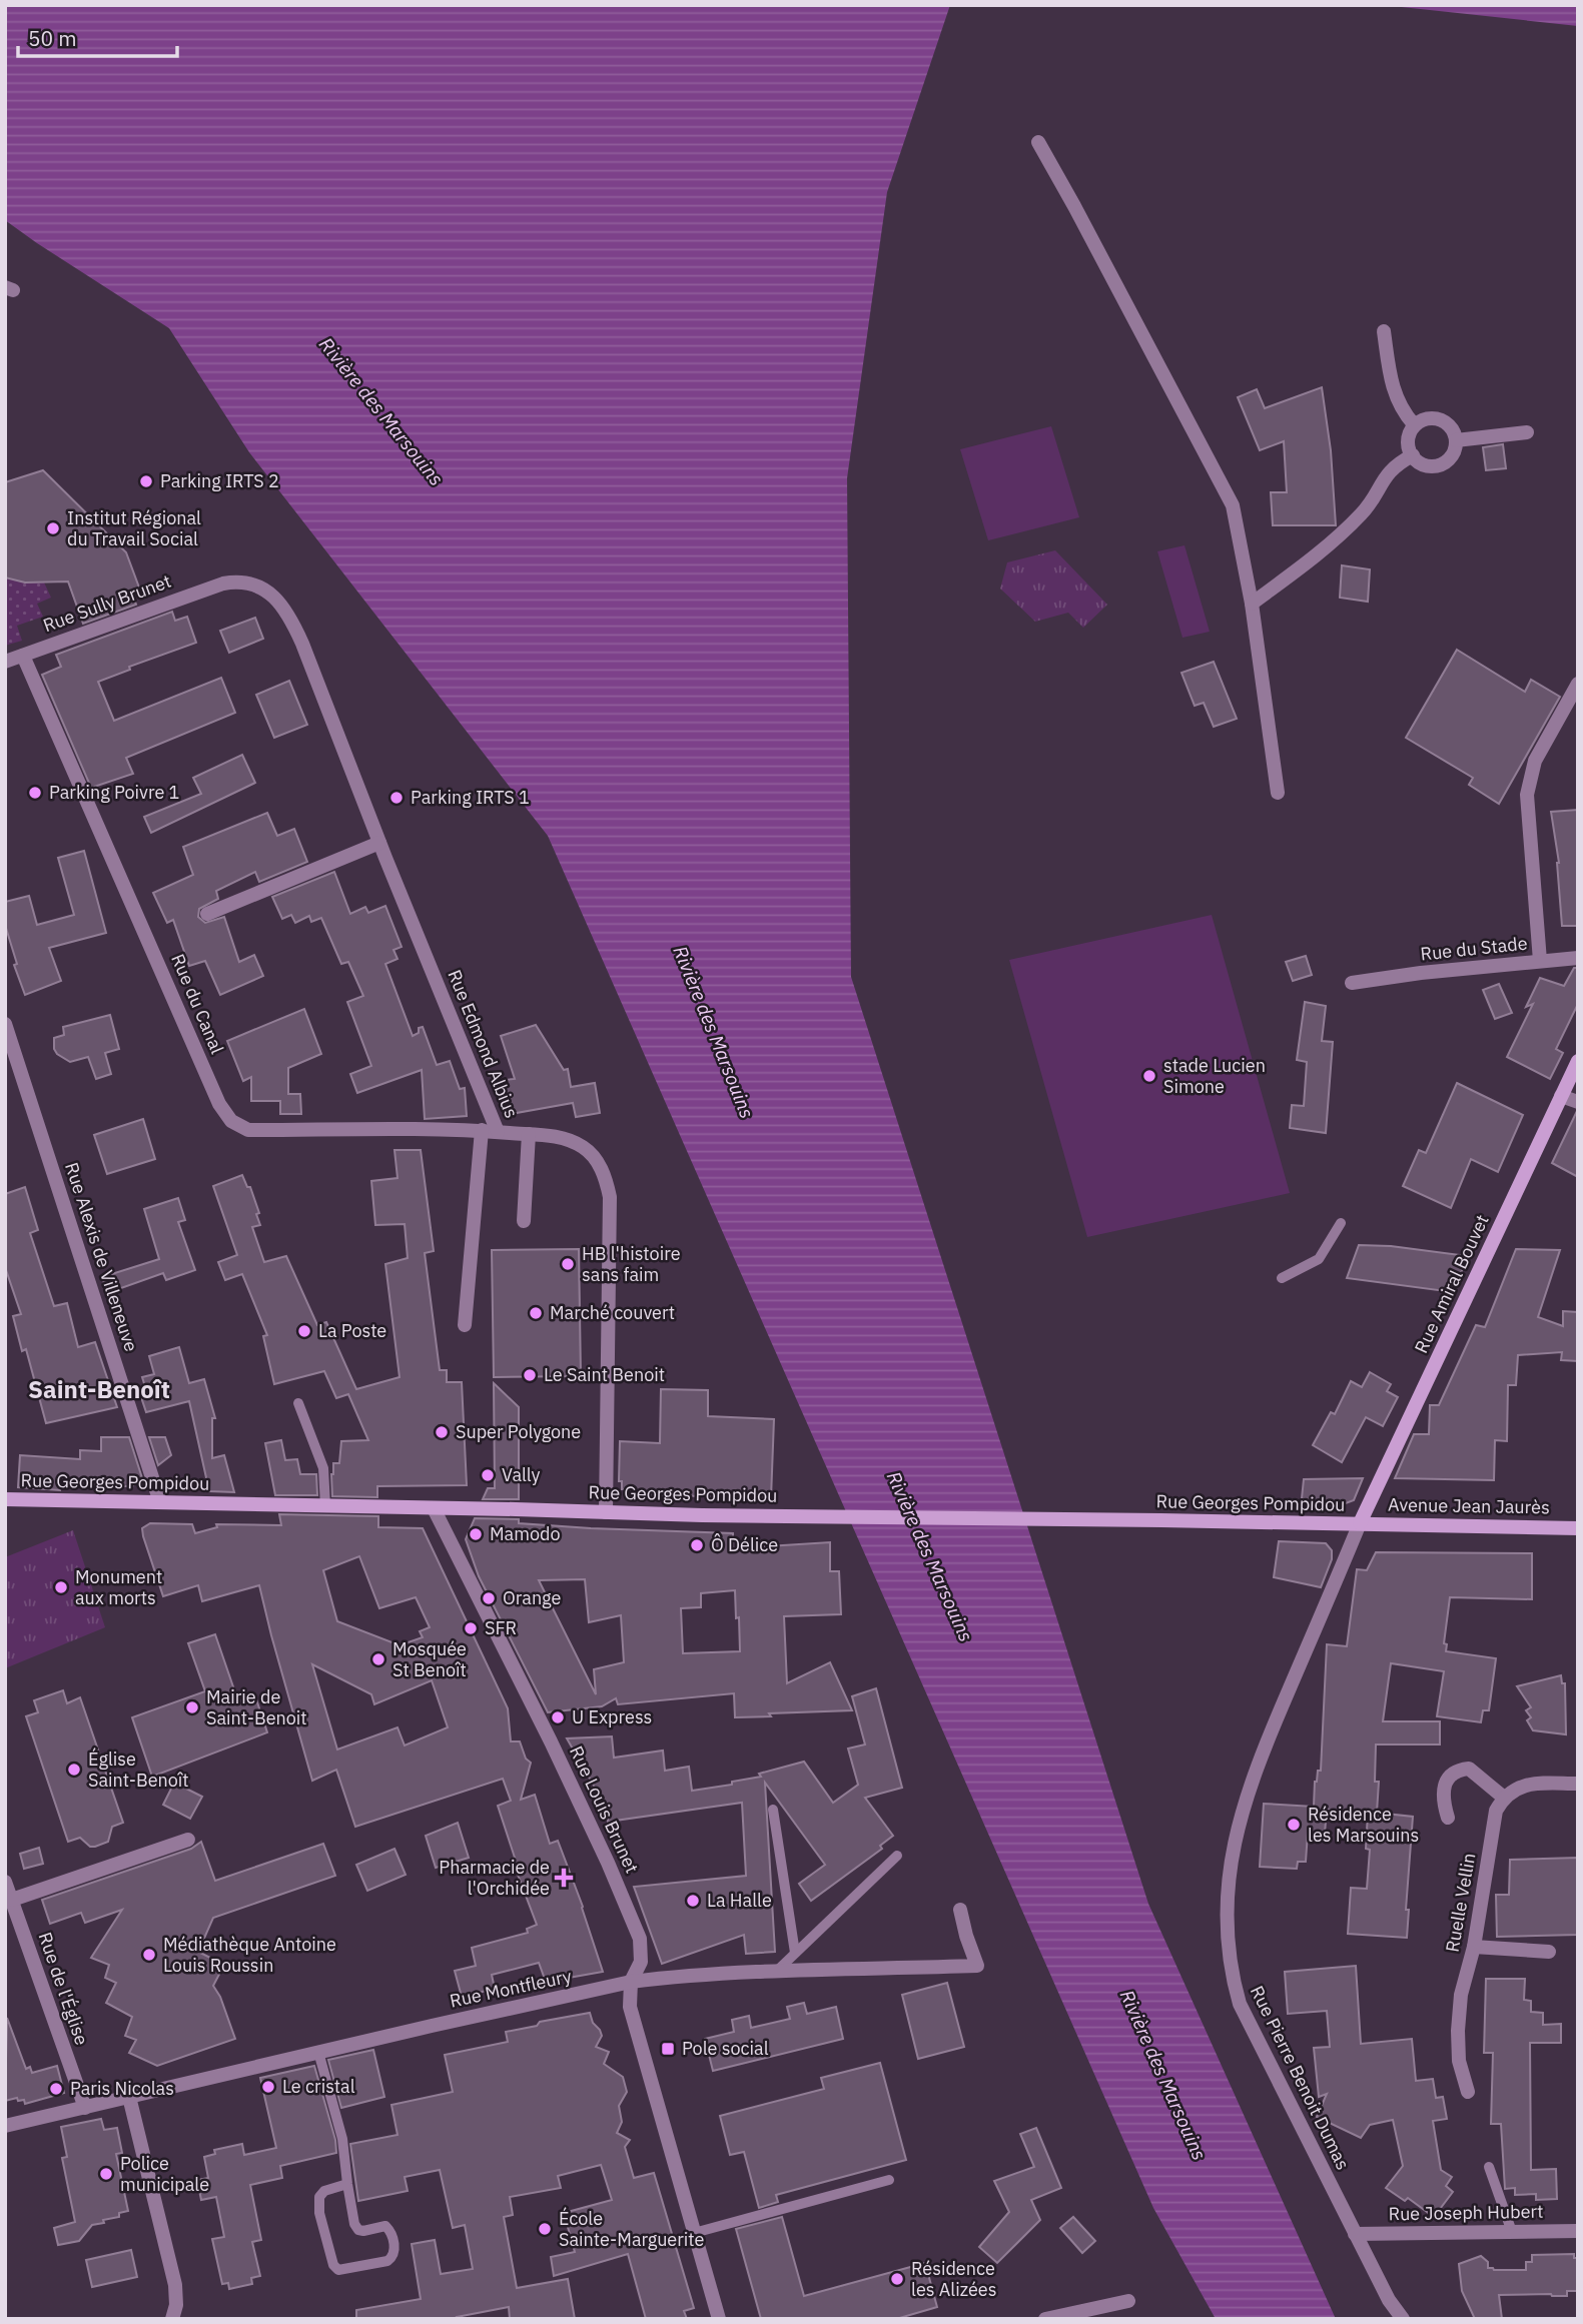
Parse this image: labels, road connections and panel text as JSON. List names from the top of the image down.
{
  "streets": {
    "main road": ["Rue Amiral Bouvet", "Rue Georges Pompidou", "Avenue Jean Jaurès"],
    "street": [
      "Rue Sully Brunet",
      "Rue du Stade",
      "Rue du Canal",
      "Rue Edmond Albius",
      "Rue Alexis de Villeneuve",
      "Rue Louis Brunet",
      "Ruelle Vellin",
      "Rue de l'Église",
      "Rue Montfleury",
      "Rue Pierre Benoit Dumas",
      "Rue Joseph Hubert"
    ]
  },
  "crossings": [
    ["Rue Sully Brunet", "Rue du Canal"],
    ["Rue Sully Brunet", "Rue Edmond Albius"],
    ["Rue du Canal", "Rue Edmond Albius"],
    ["Rue Edmond Albius", "Rue Georges Pompidou"],
    ["Rue Alexis de Villeneuve", "Rue Georges Pompidou"],
    ["Rue Amiral Bouvet", "Rue Georges Pompidou"],
    ["Rue Amiral Bouvet", "Avenue Jean Jaurès"],
    ["Rue Amiral Bouvet", "Rue Pierre Benoit Dumas"],
    ["Rue Georges Pompidou", "Avenue Jean Jaurès"],
    ["Rue Georges Pompidou", "Rue Louis Brunet"],
    ["Rue Georges Pompidou", "Rue Pierre Benoit Dumas"],
    ["Avenue Jean Jaurès", "Rue Pierre Benoit Dumas"],
    ["Rue Louis Brunet", "Rue Montfleury"],
    ["Rue de l'Église", "Rue Montfleury"],
    ["Rue Pierre Benoit Dumas", "Rue Joseph Hubert"]
  ],
  "districts": ["Saint-Benoît"],
  "water": ["Rivière des Marsouins"],
  "places": {
    "other": [
      "Parking IRTS 2",
      "Institut Régional du Travail Social",
      "Parking Poivre 1",
      "Parking IRTS 1",
      "stade Lucien Simone",
      "HB l'histoire sans faim",
      "Marché couvert",
      "La Poste",
      "Le Saint Benoit",
      "Super Polygone",
      "Vally",
      "Mamodo",
      "Ô Délice",
      "Monument aux morts",
      "Orange",
      "SFR",
      "Mosquée St Benoît",
      "Mairie de Saint-Benoit",
      "U Express",
      "Église Saint-Benoît",
      "Résidence les Marsouins",
      "La Halle",
      "Médiathèque Antoine Louis Roussin",
      "Le cristal",
      "Paris Nicolas",
      "Police municipale",
      "École Sainte-Marguerite",
      "Résidence les Alizées"
    ],
    "health": ["Pharmacie de l'Orchidée"],
    "transit": ["Pole social"]
  },
  "scale_bar": "50 m"
}
